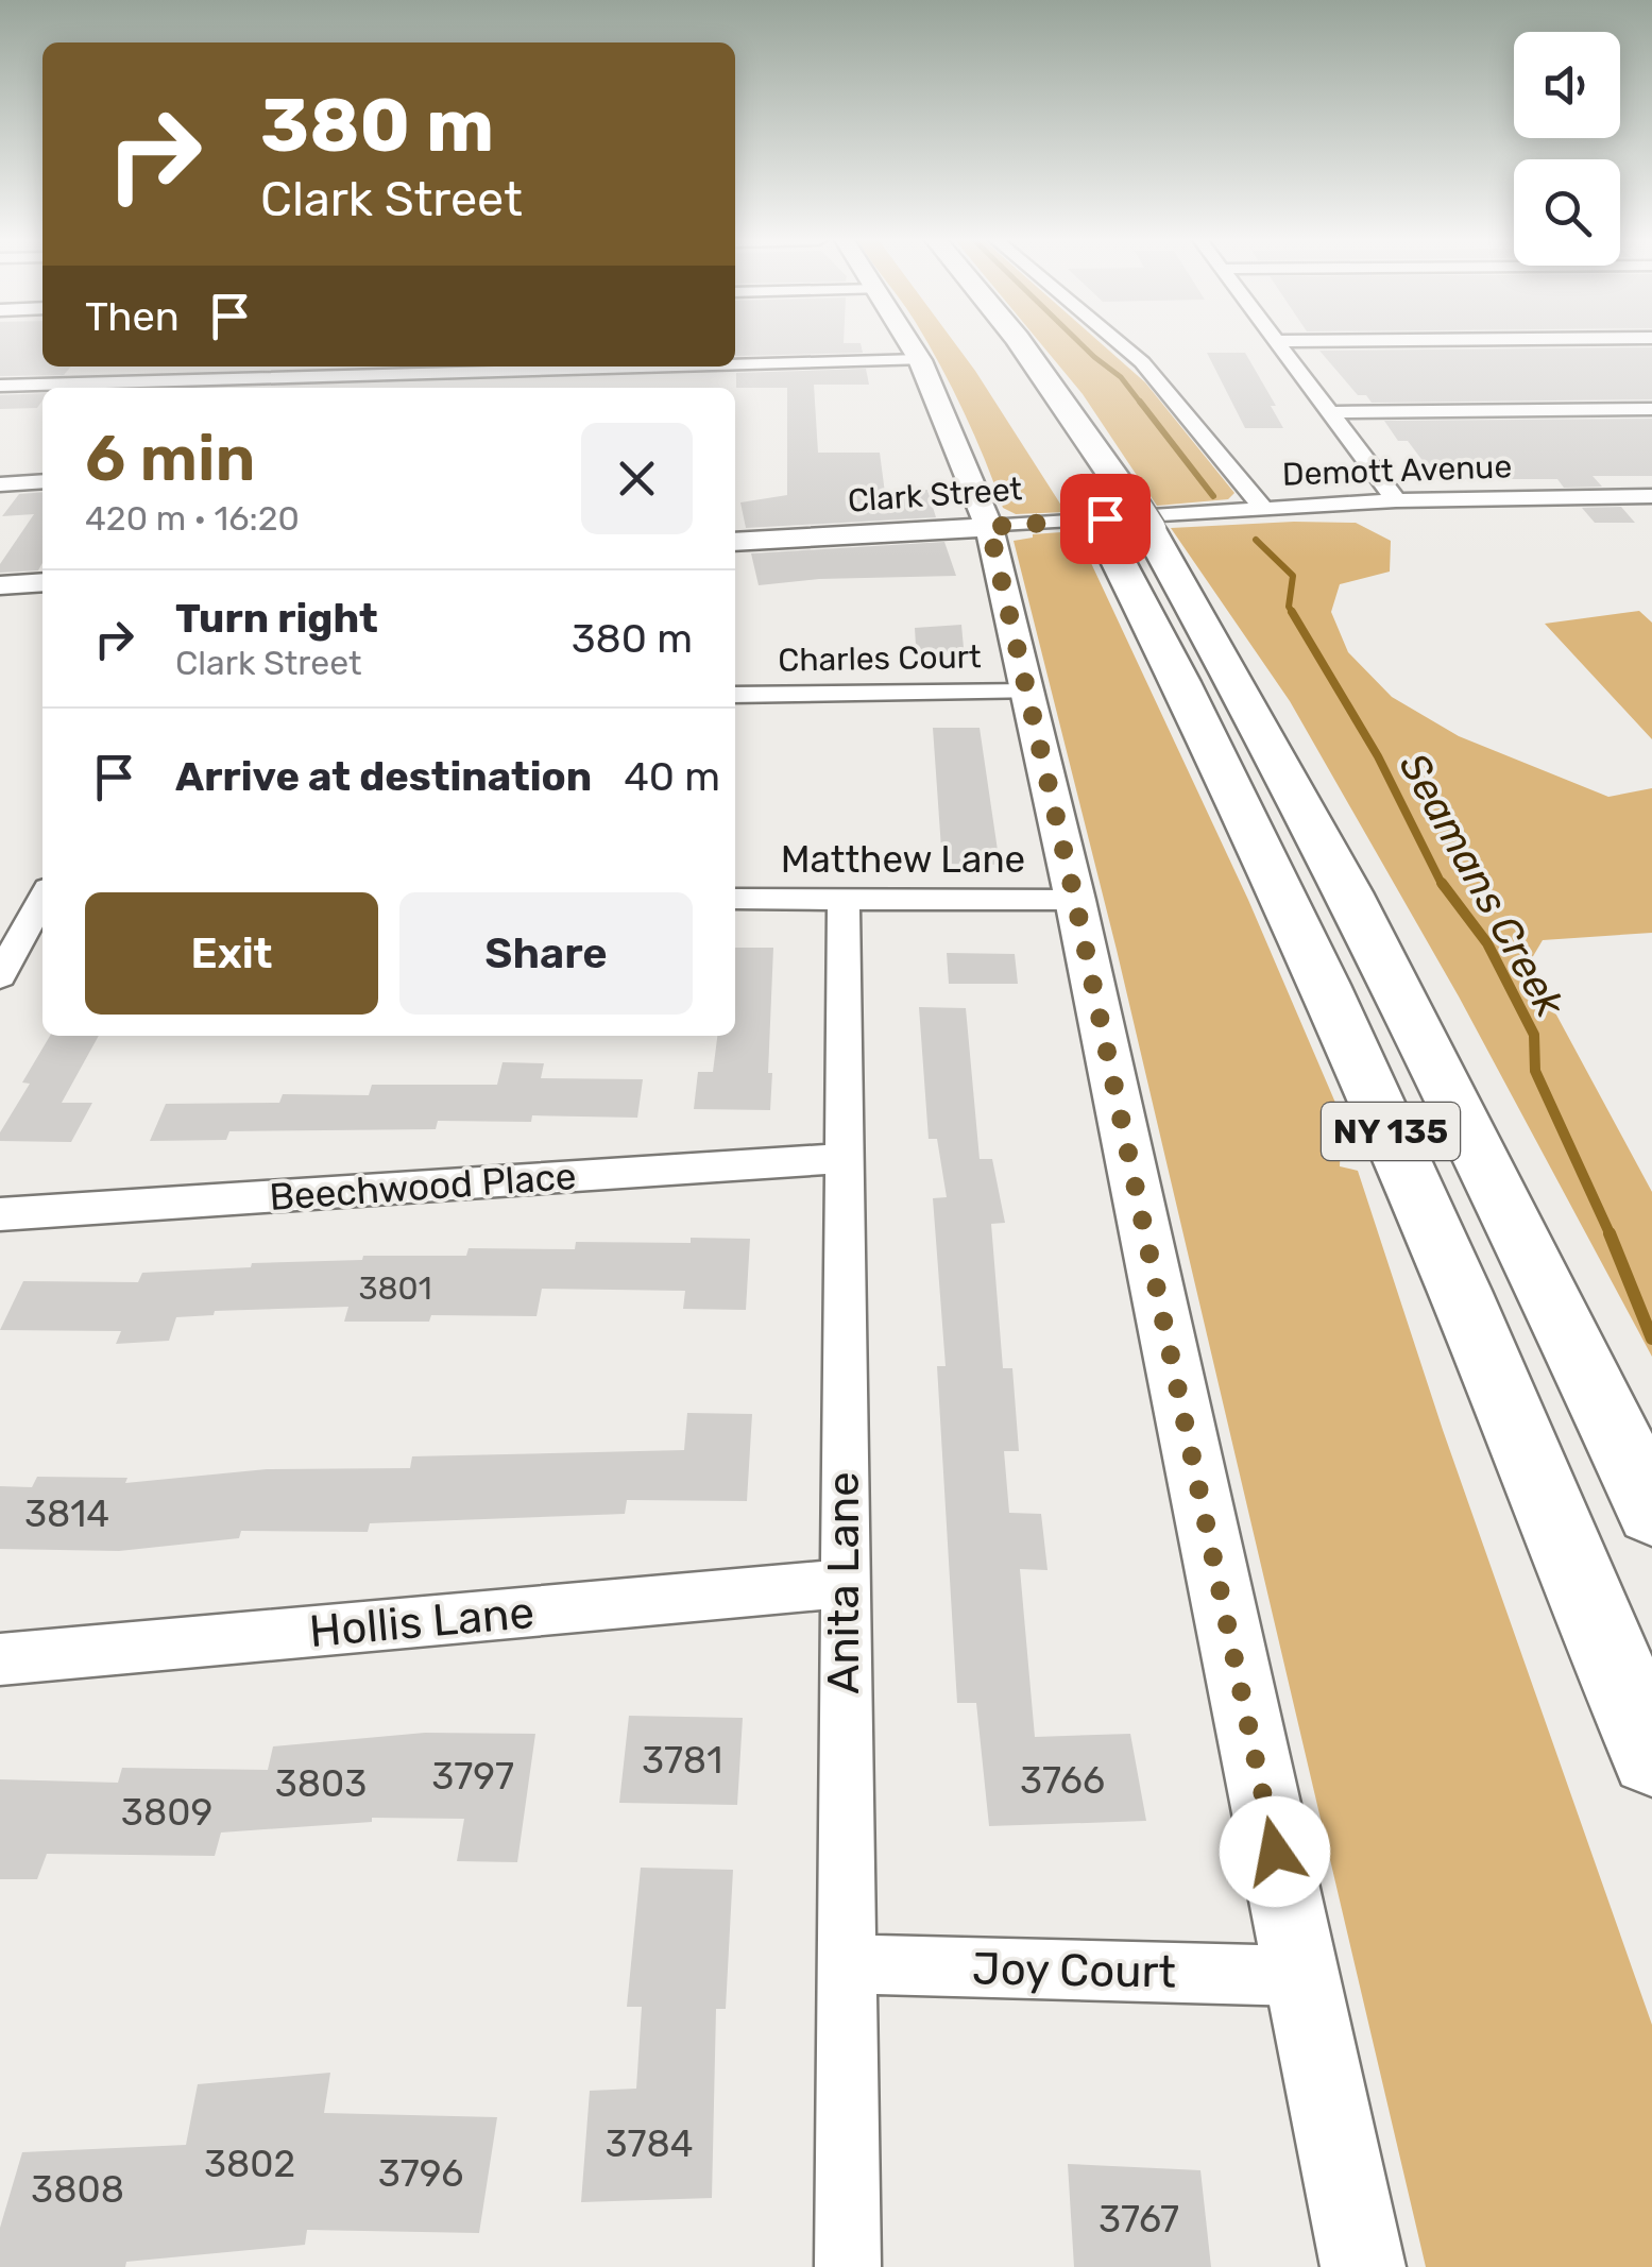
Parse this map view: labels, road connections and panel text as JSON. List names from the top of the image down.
{
  "streets": {
    "highway": ["NY 135"],
    "street": [
      "Demott Avenue",
      "Clark Street",
      "Charles Court",
      "Matthew Lane",
      "Beechwood Place",
      "Anita Lane",
      "Hollis Lane",
      "Joy Court"
    ]
  },
  "crossings": [
    ["Demott Avenue", "Clark Street"],
    ["Demott Avenue", "NY 135"],
    ["Clark Street", "NY 135"],
    ["Matthew Lane", "Anita Lane"],
    ["Beechwood Place", "Anita Lane"],
    ["Anita Lane", "Hollis Lane"],
    ["Anita Lane", "Joy Court"]
  ],
  "water": ["Seamans Creek"],
  "house_numbers": [
    "3801",
    "3814",
    "3781",
    "3797",
    "3766",
    "3803",
    "3809",
    "3784",
    "3802",
    "3796",
    "3808",
    "3767"
  ],
  "page": {
    "turn": ["380 m", "Clark Street"],
    "then": "Then",
    "heading": ["6 min", "420 m · 16:20"],
    "list": [
      {
        "name": "Turn right",
        "note": "Clark Street",
        "value": "380 m"
      },
      {
        "name": "Arrive at destination",
        "value": "40 m"
      }
    ],
    "buttons": ["Exit", "Share"]
  }
}
